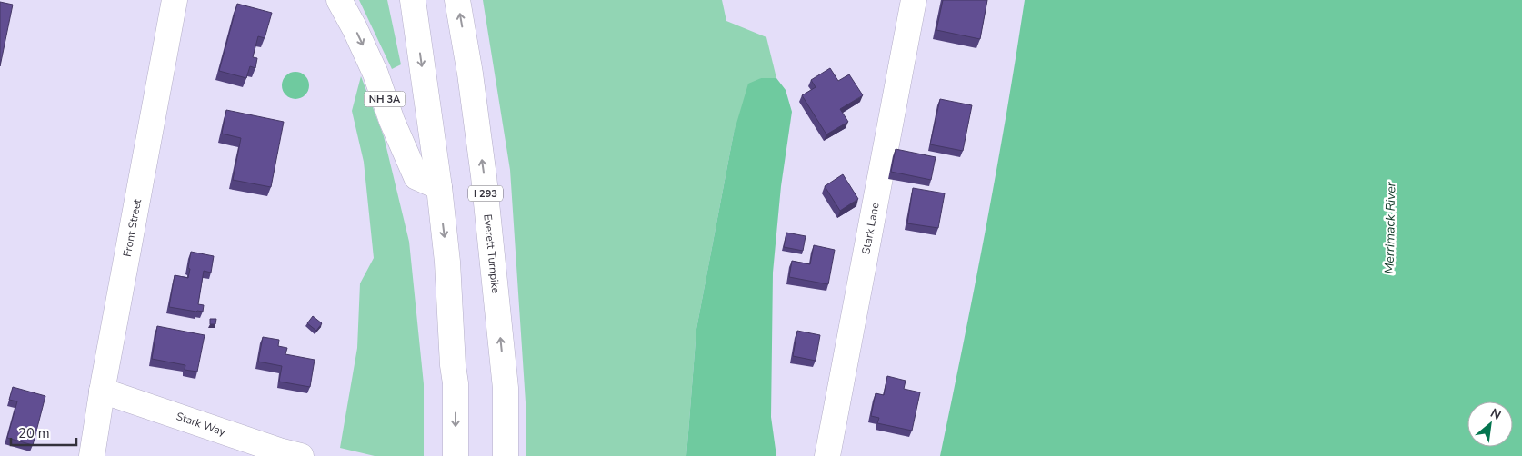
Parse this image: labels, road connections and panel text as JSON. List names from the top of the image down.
{
  "streets": {
    "main road": [
      "NH 3A",
      "I 293",
      "Front Street",
      "Stark Lane",
      "Everett Turnpike",
      "Stark Way"
    ]
  },
  "crossings": [
    ["Front Street", "Stark Way"]
  ],
  "water": ["Merrimack River"],
  "scale_bar": "20 m",
  "north": "top right"
}
